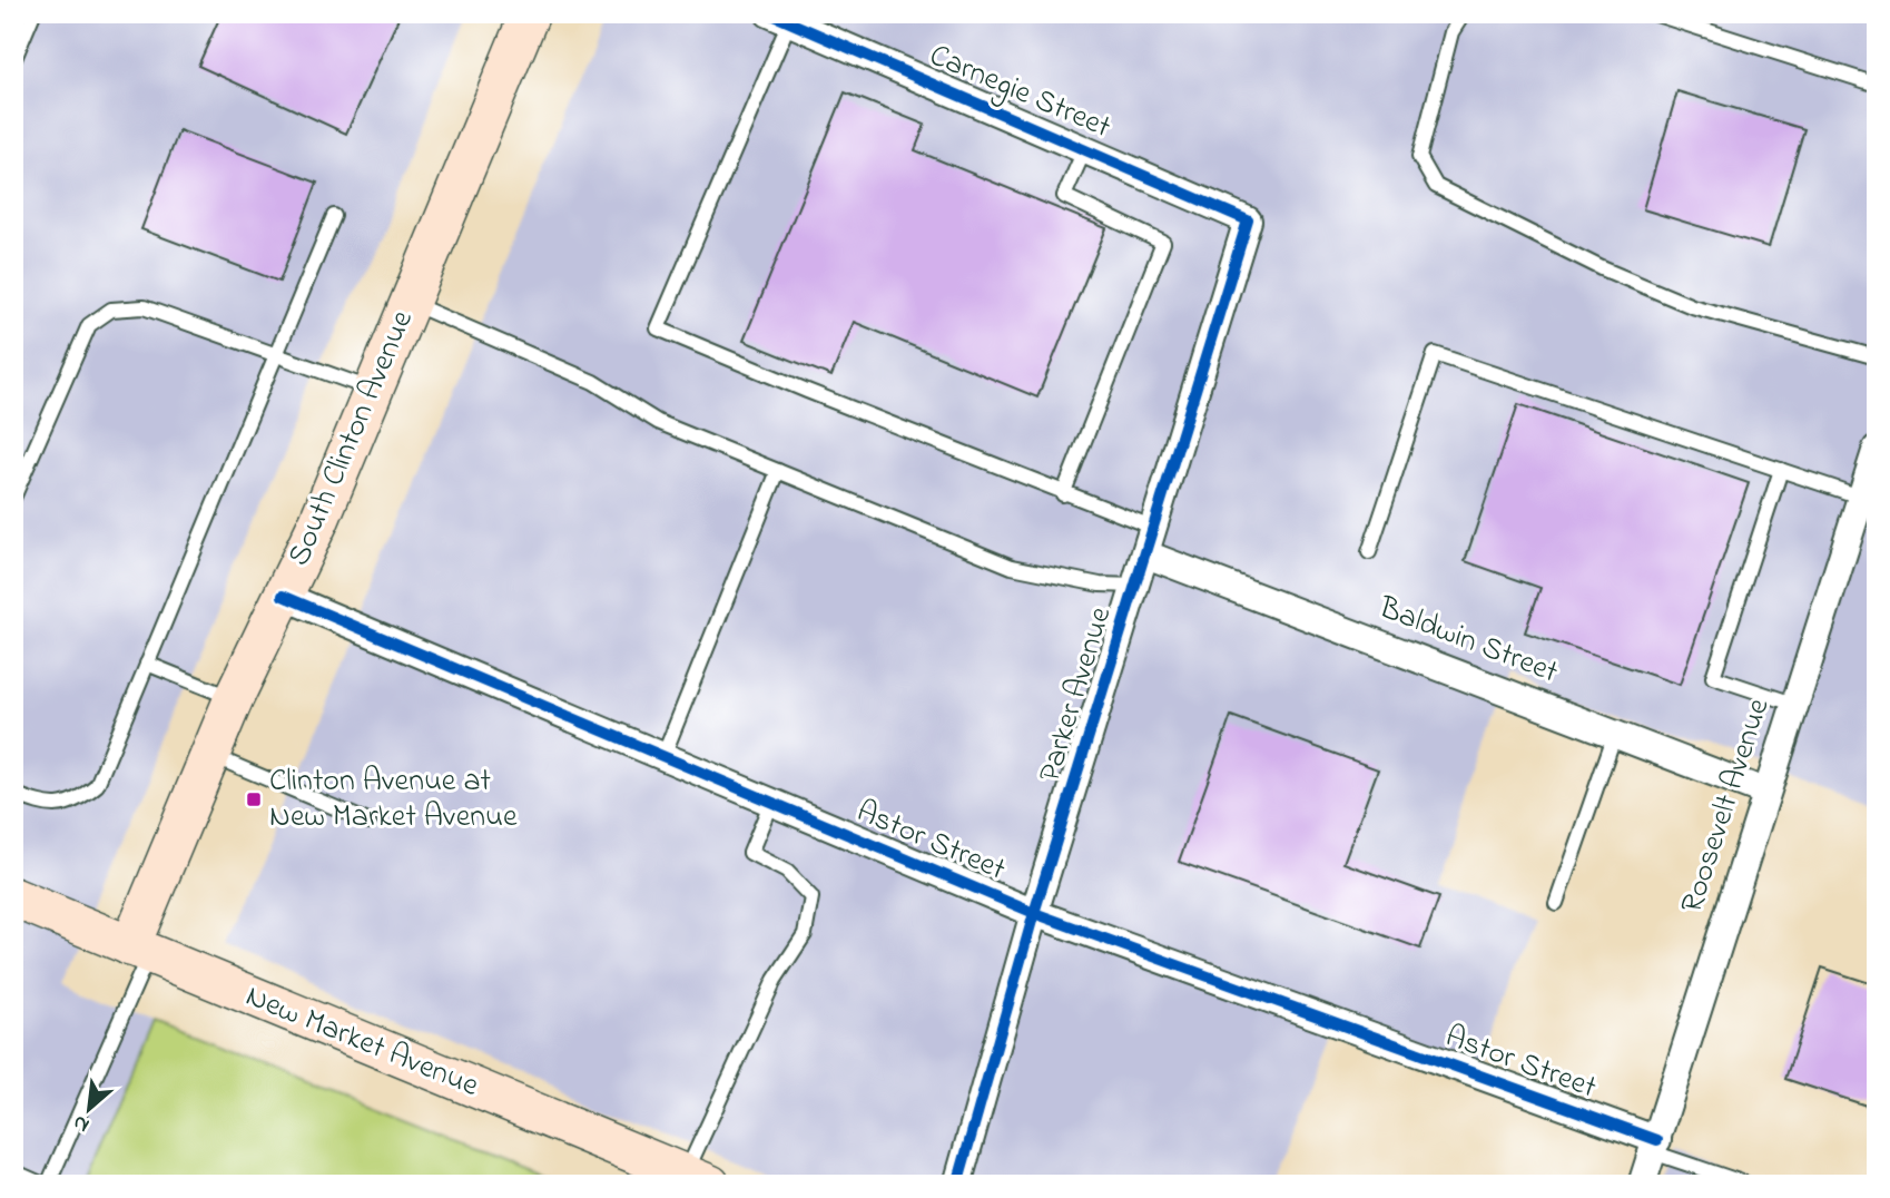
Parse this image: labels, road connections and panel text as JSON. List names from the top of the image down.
{
  "streets": {
    "street": [
      "Carnegie Street",
      "South Clinton Avenue",
      "Baldwin Street",
      "Parker Avenue",
      "Roosevelt Avenue",
      "Astor Street",
      "New Market Avenue"
    ]
  },
  "crossings": [
    ["Carnegie Street", "Parker Avenue"],
    ["South Clinton Avenue", "Astor Street"],
    ["South Clinton Avenue", "New Market Avenue"],
    ["Baldwin Street", "Parker Avenue"],
    ["Baldwin Street", "Roosevelt Avenue"],
    ["Parker Avenue", "Astor Street"],
    ["Roosevelt Avenue", "Astor Street"]
  ],
  "places": {
    "transit": ["Clinton Avenue at New Market Avenue"]
  },
  "north": "bottom left"
}
